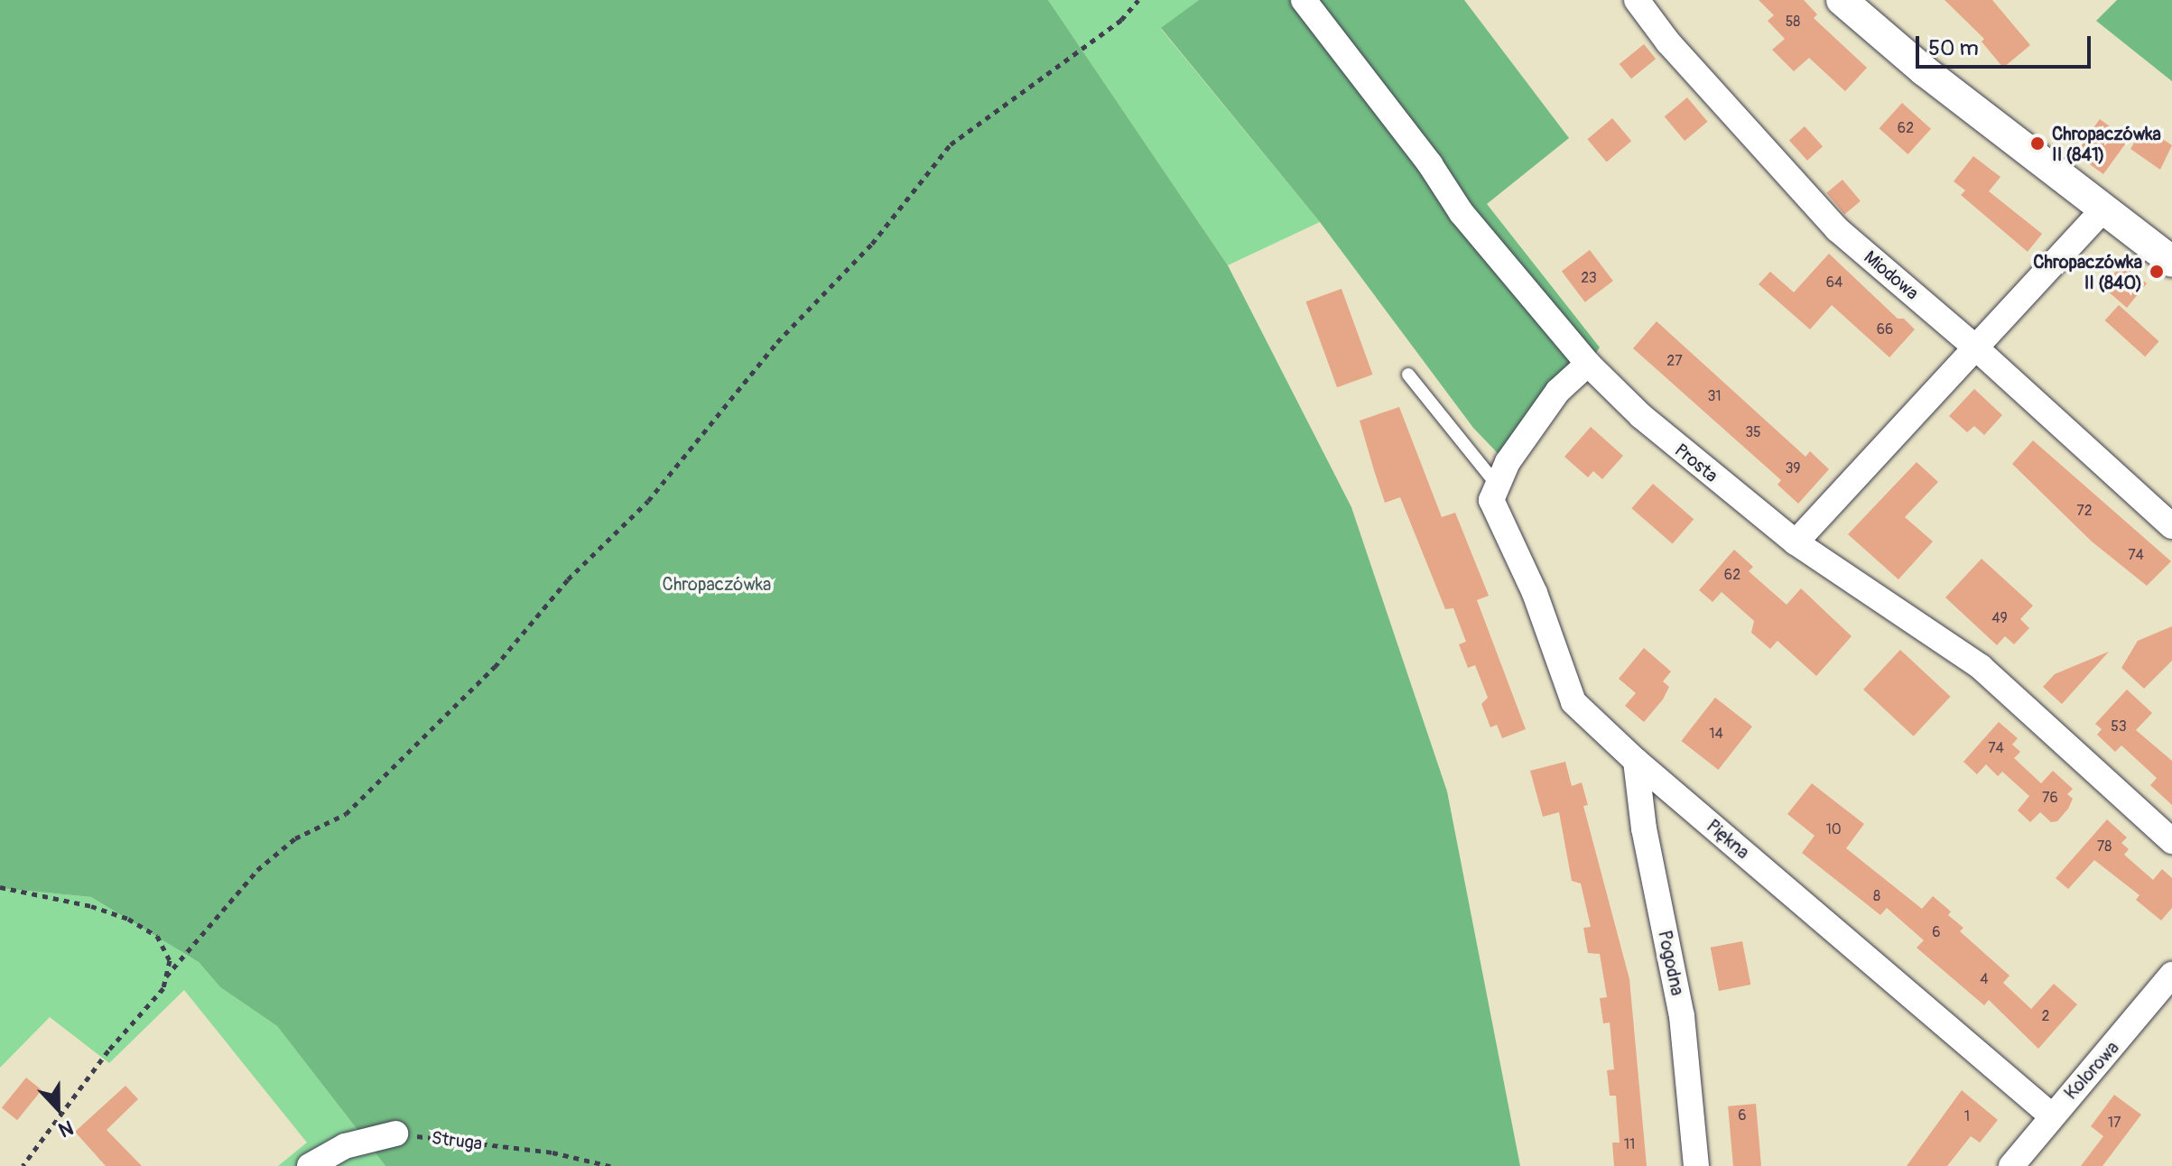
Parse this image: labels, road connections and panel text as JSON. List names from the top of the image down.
{
  "streets": {
    "street": [
      "Miodowa",
      "Prosta",
      "Piękna",
      "Pogodna",
      "Kolorowa"
    ],
    "path": ["Struga"]
  },
  "crossings": [
    ["Piękna", "Pogodna"],
    ["Piękna", "Kolorowa"]
  ],
  "parks": ["Chropaczówka"],
  "places": ["Chropaczówka II (841)", "Chropaczówka II (840)"],
  "house_numbers": [
    "58",
    "62",
    "23",
    "64",
    "66",
    "27",
    "31",
    "35",
    "39",
    "72",
    "74",
    "62",
    "49",
    "53",
    "14",
    "74",
    "76",
    "10",
    "78",
    "8",
    "6",
    "4",
    "2",
    "6",
    "1",
    "17",
    "11"
  ],
  "scale_bar": "50 m",
  "north": "bottom"
}
